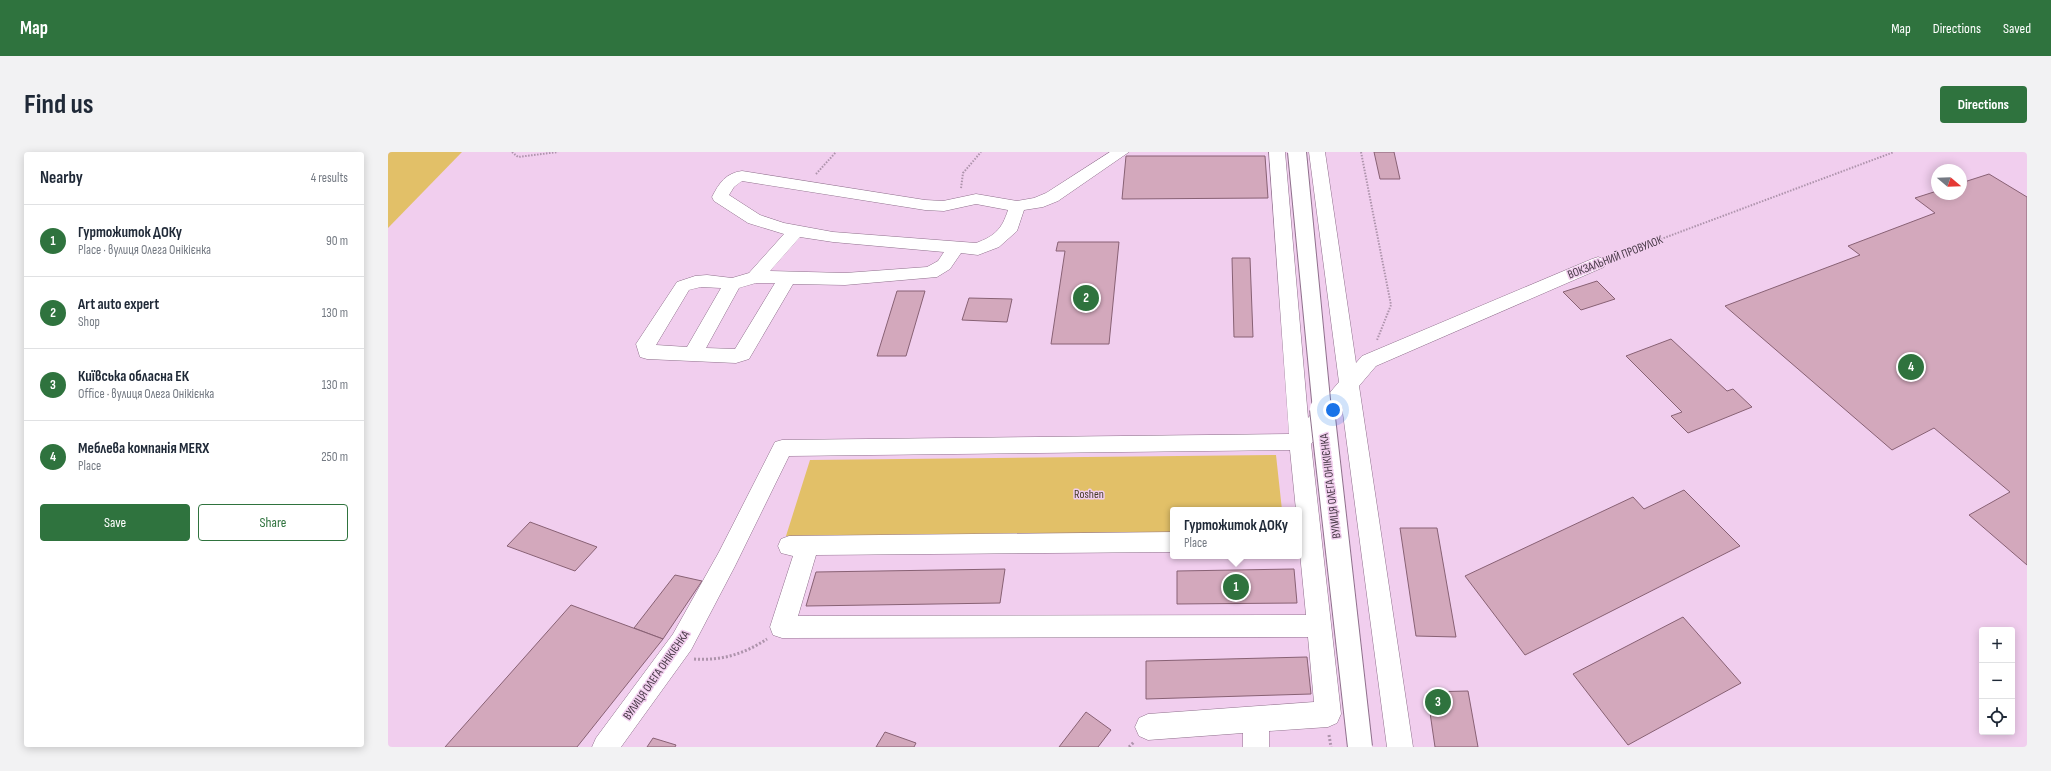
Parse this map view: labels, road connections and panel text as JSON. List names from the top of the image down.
{
  "streets": {
    "main road": ["ВУЛИЦЯ ОЛЕГА ОНІКІЄНКА"],
    "street": ["ВОКЗАЛЬНИЙ ПРОВУЛОК"]
  },
  "crossings": [
    ["ВОКЗАЛЬНИЙ ПРОВУЛОК", "ВУЛИЦЯ ОЛЕГА ОНІКІЄНКА"]
  ],
  "parks": ["Roshen"],
  "north": "right",
  "page": {
    "header": "Map",
    "nav": ["Map", "Directions", "Saved"],
    "buttons": [
      "Directions",
      ["Save", "Share"]
    ],
    "title": "Find us",
    "heading": ["Nearby", "4 results"],
    "list": [
      {
        "mark": "1",
        "name": "Гуртожиток ДОКу",
        "note": "Place · вулиця Олега Онікієнка",
        "value": "90 m"
      },
      {
        "mark": "2",
        "name": "Art auto expert",
        "note": "Shop",
        "value": "130 m"
      },
      {
        "mark": "3",
        "name": "Київська обласна ЕК",
        "note": "Office · вулиця Олега Онікієнка",
        "value": "130 m"
      },
      {
        "mark": "4",
        "name": "Меблева компанія MERX",
        "note": "Place",
        "value": "250 m"
      }
    ],
    "pins": [
      "2",
      "4",
      "1",
      "3"
    ],
    "popup": ["Гуртожиток ДОКу", "Place"],
    "map_buttons": ["+", "−"]
  }
}
